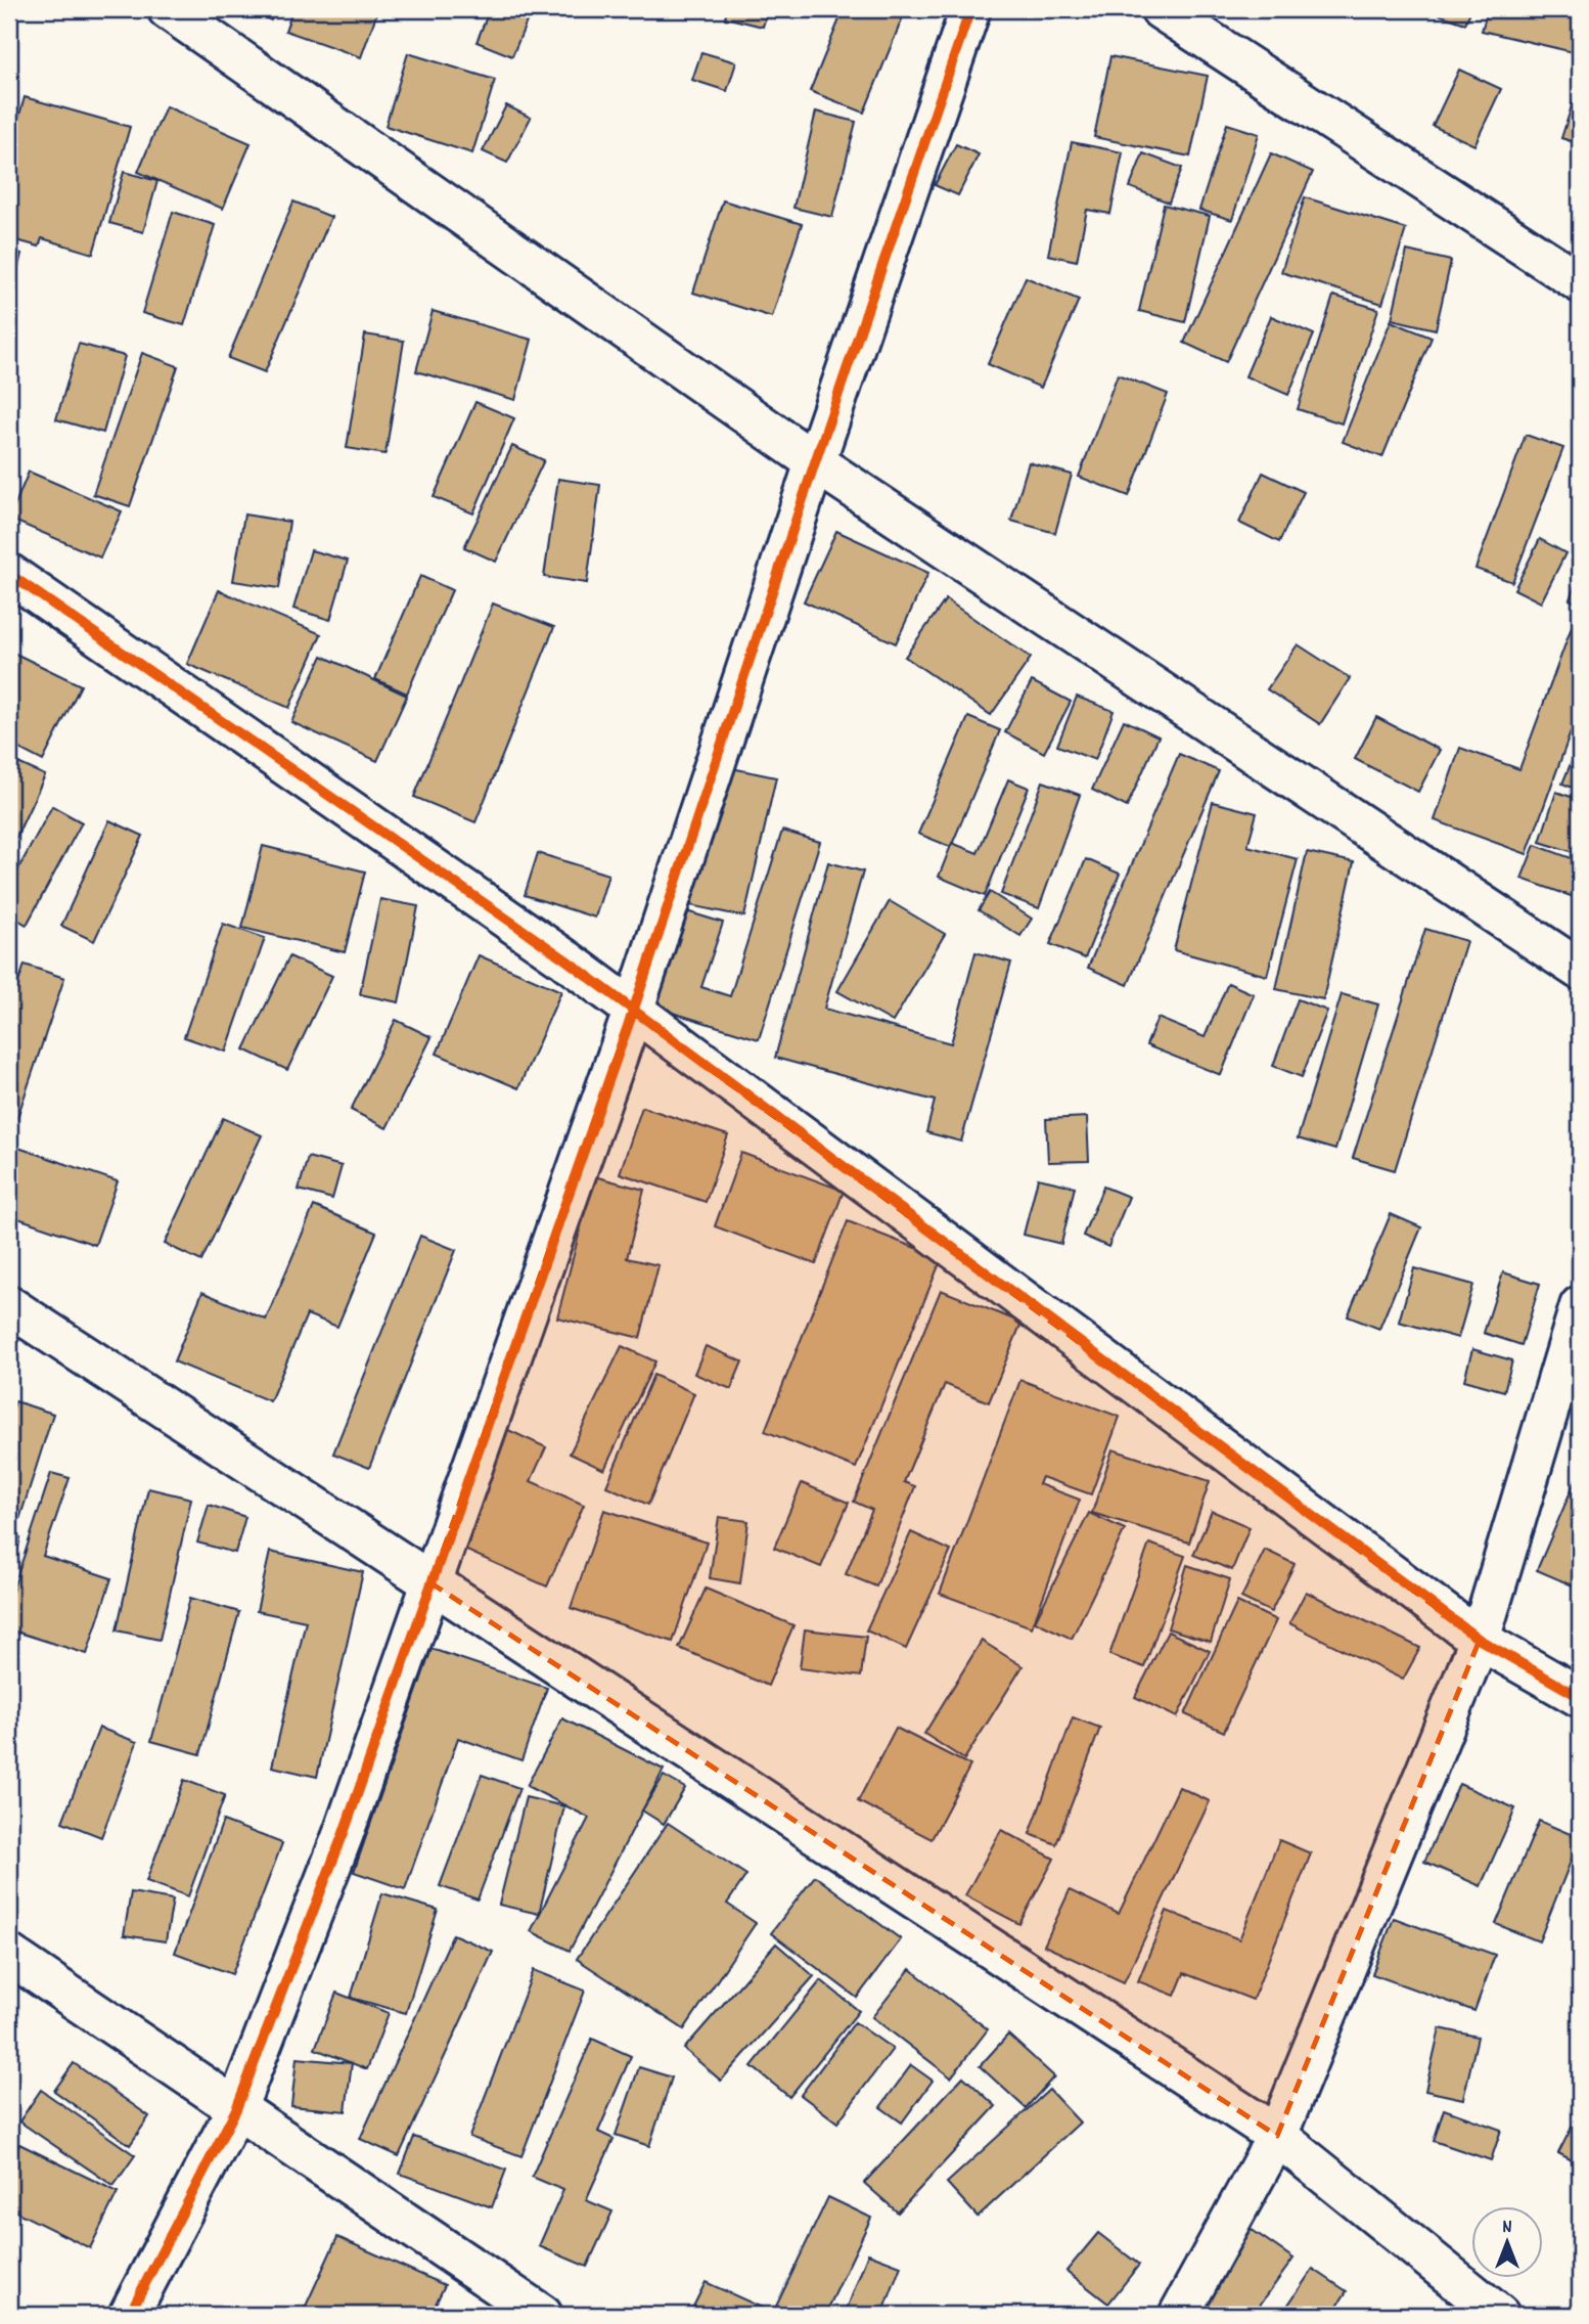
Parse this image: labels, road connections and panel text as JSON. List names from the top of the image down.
{
  "north": "top"
}
